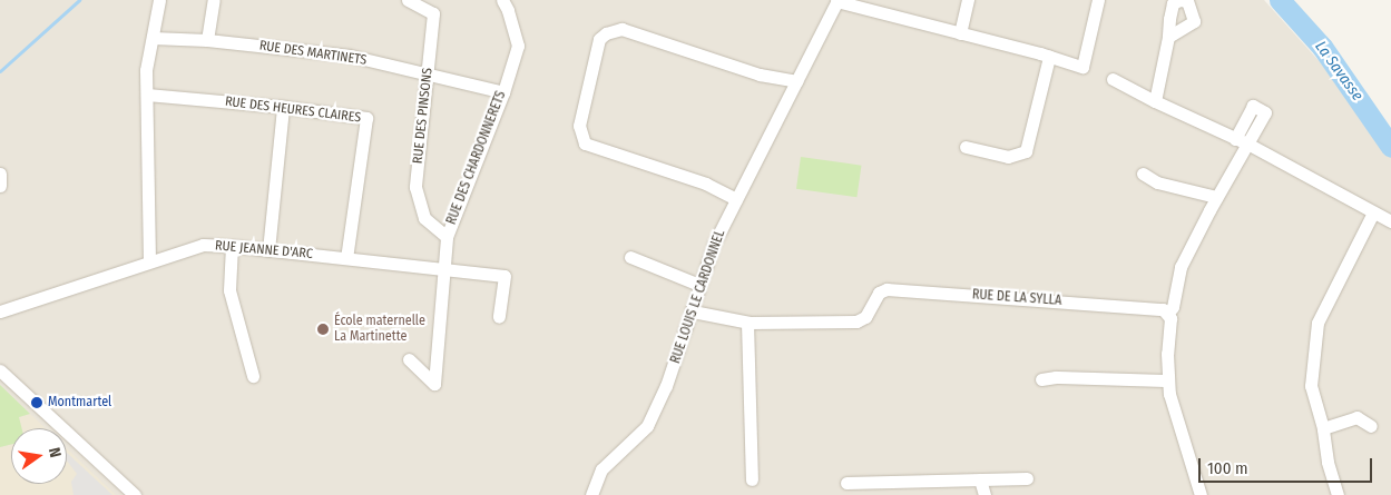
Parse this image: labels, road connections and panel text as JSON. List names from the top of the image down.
{
  "streets": {
    "street": [
      "RUE DES MARTINETS",
      "RUE DES HEURES CLAIRES",
      "RUE DES PINSONS",
      "RUE DES CHARDONNERETS",
      "RUE JEANNE D'ARC",
      "RUE LOUIS LE CARDONNEL",
      "RUE DE LA SYLLA"
    ]
  },
  "crossings": [
    ["RUE DES MARTINETS", "RUE DES PINSONS"],
    ["RUE DES MARTINETS", "RUE DES CHARDONNERETS"],
    ["RUE DES HEURES CLAIRES", "RUE JEANNE D'ARC"],
    ["RUE DES PINSONS", "RUE DES CHARDONNERETS"],
    ["RUE DES CHARDONNERETS", "RUE JEANNE D'ARC"],
    ["RUE LOUIS LE CARDONNEL", "RUE DE LA SYLLA"]
  ],
  "water": ["La Savasse"],
  "places": ["École maternelle La Martinette", "Montmartel"],
  "scale_bar": "100 m",
  "north": "right"
}
